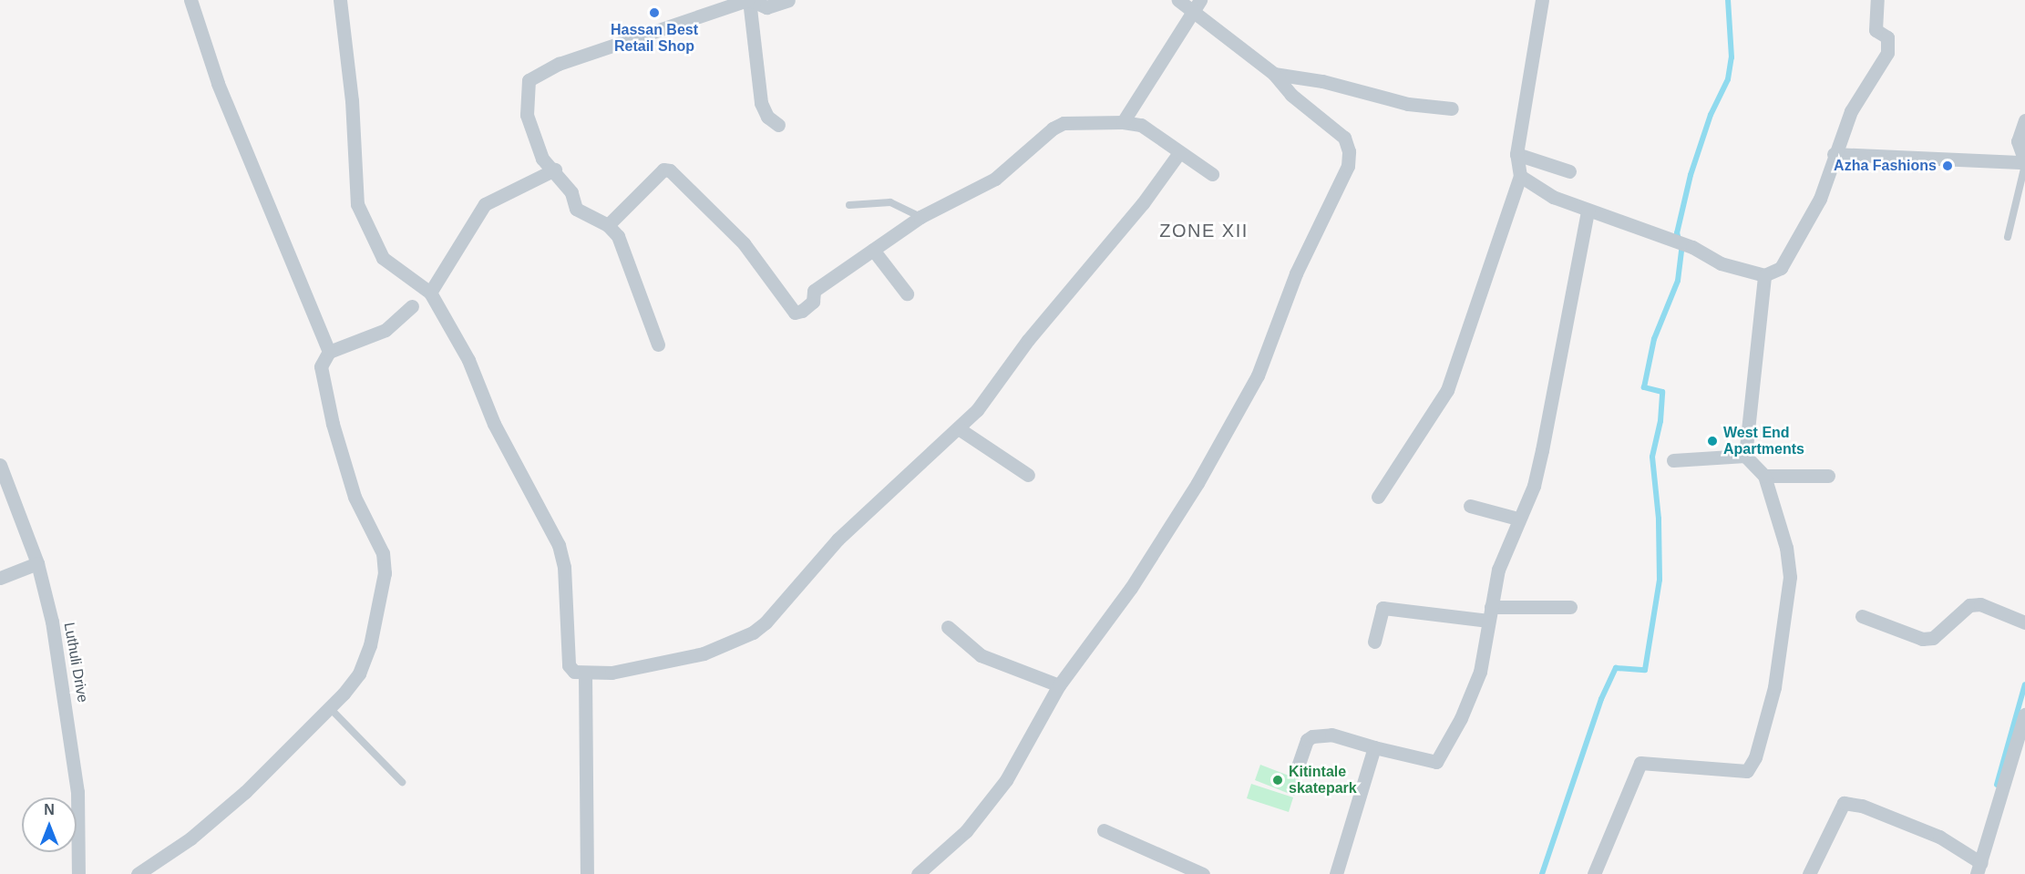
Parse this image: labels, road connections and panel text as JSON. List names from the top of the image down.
{
  "streets": {
    "street": ["Luthuli Drive"]
  },
  "districts": ["ZONE XII"],
  "places": [
    "Hassan Best Retail Shop",
    "Azha Fashions",
    "West End Apartments",
    "Kitintale skatepark"
  ],
  "north": "top"
}
